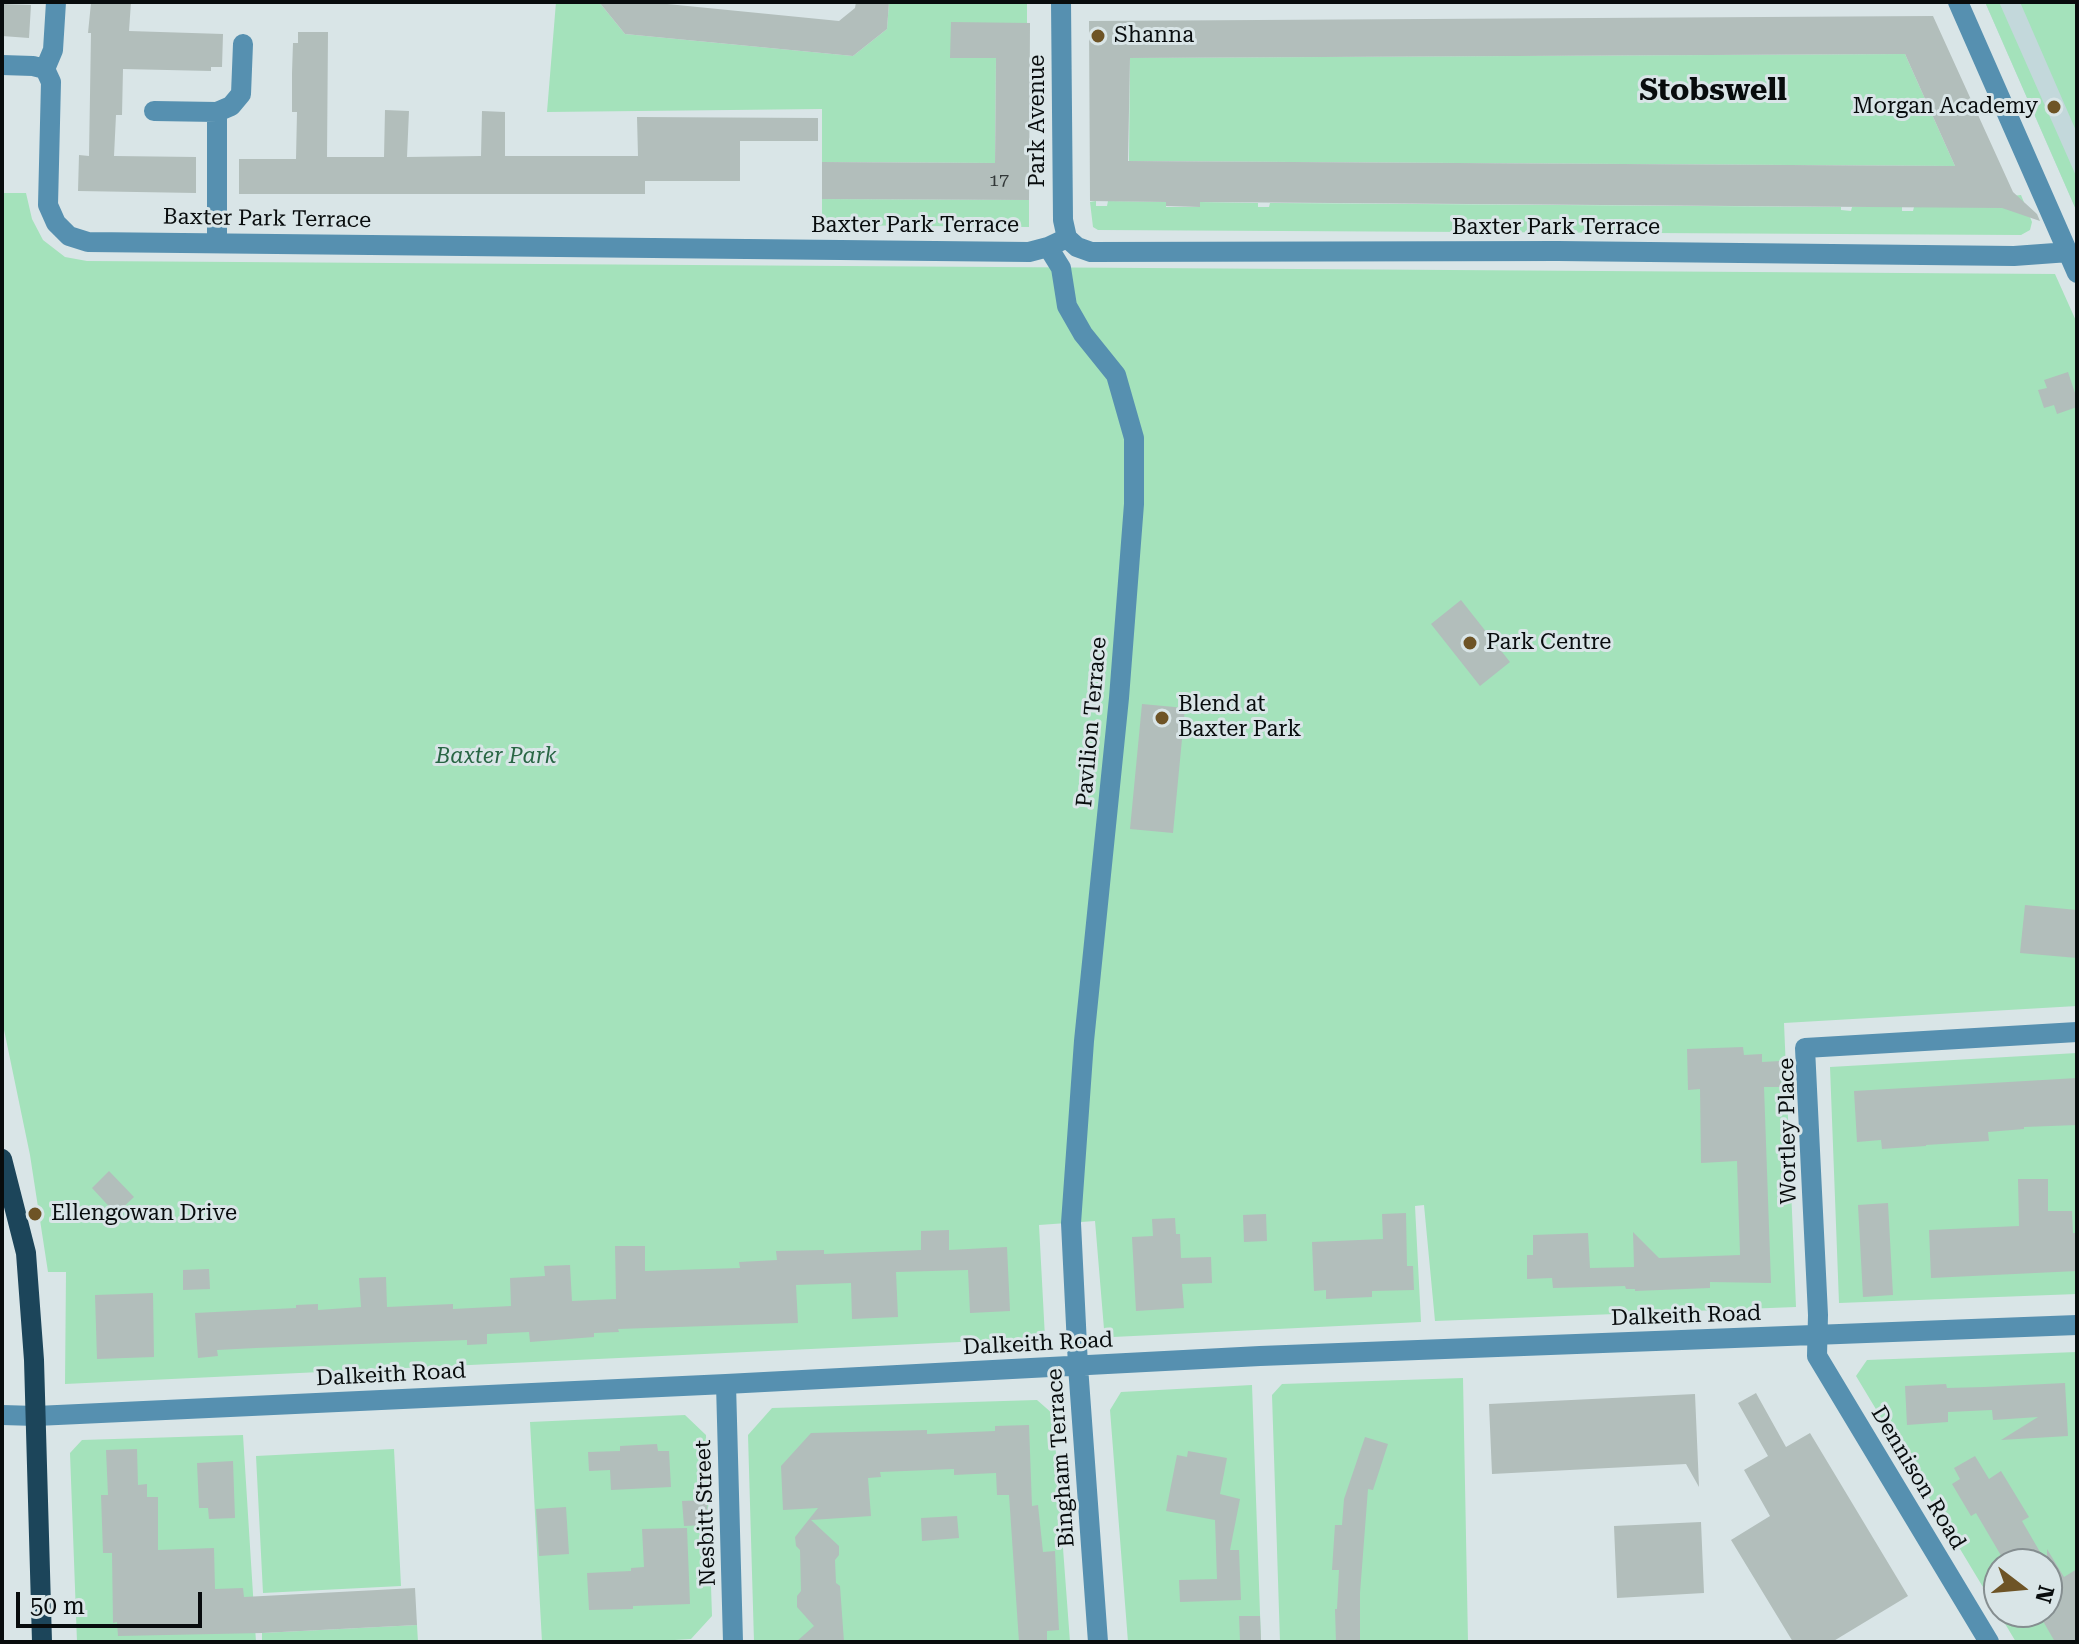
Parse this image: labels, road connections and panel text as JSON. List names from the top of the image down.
{
  "streets": {
    "street": [
      "Park Avenue",
      "Baxter Park Terrace",
      "Pavilion Terrace",
      "Wortley Place",
      "Dalkeith Road",
      "Bingham Terrace",
      "Dennison Road",
      "Nesbitt Street"
    ]
  },
  "crossings": [
    ["Park Avenue", "Baxter Park Terrace"],
    ["Baxter Park Terrace", "Pavilion Terrace"],
    ["Pavilion Terrace", "Bingham Terrace"],
    ["Wortley Place", "Dalkeith Road"],
    ["Wortley Place", "Dennison Road"],
    ["Dalkeith Road", "Bingham Terrace"],
    ["Dalkeith Road", "Dennison Road"],
    ["Dalkeith Road", "Nesbitt Street"]
  ],
  "districts": ["Stobswell"],
  "parks": ["Baxter Park"],
  "places": [
    "Shanna",
    "Morgan Academy",
    "Park Centre",
    "Blend at Baxter Park",
    "Ellengowan Drive"
  ],
  "house_numbers": ["17"],
  "scale_bar": "50 m",
  "north": "right"
}
